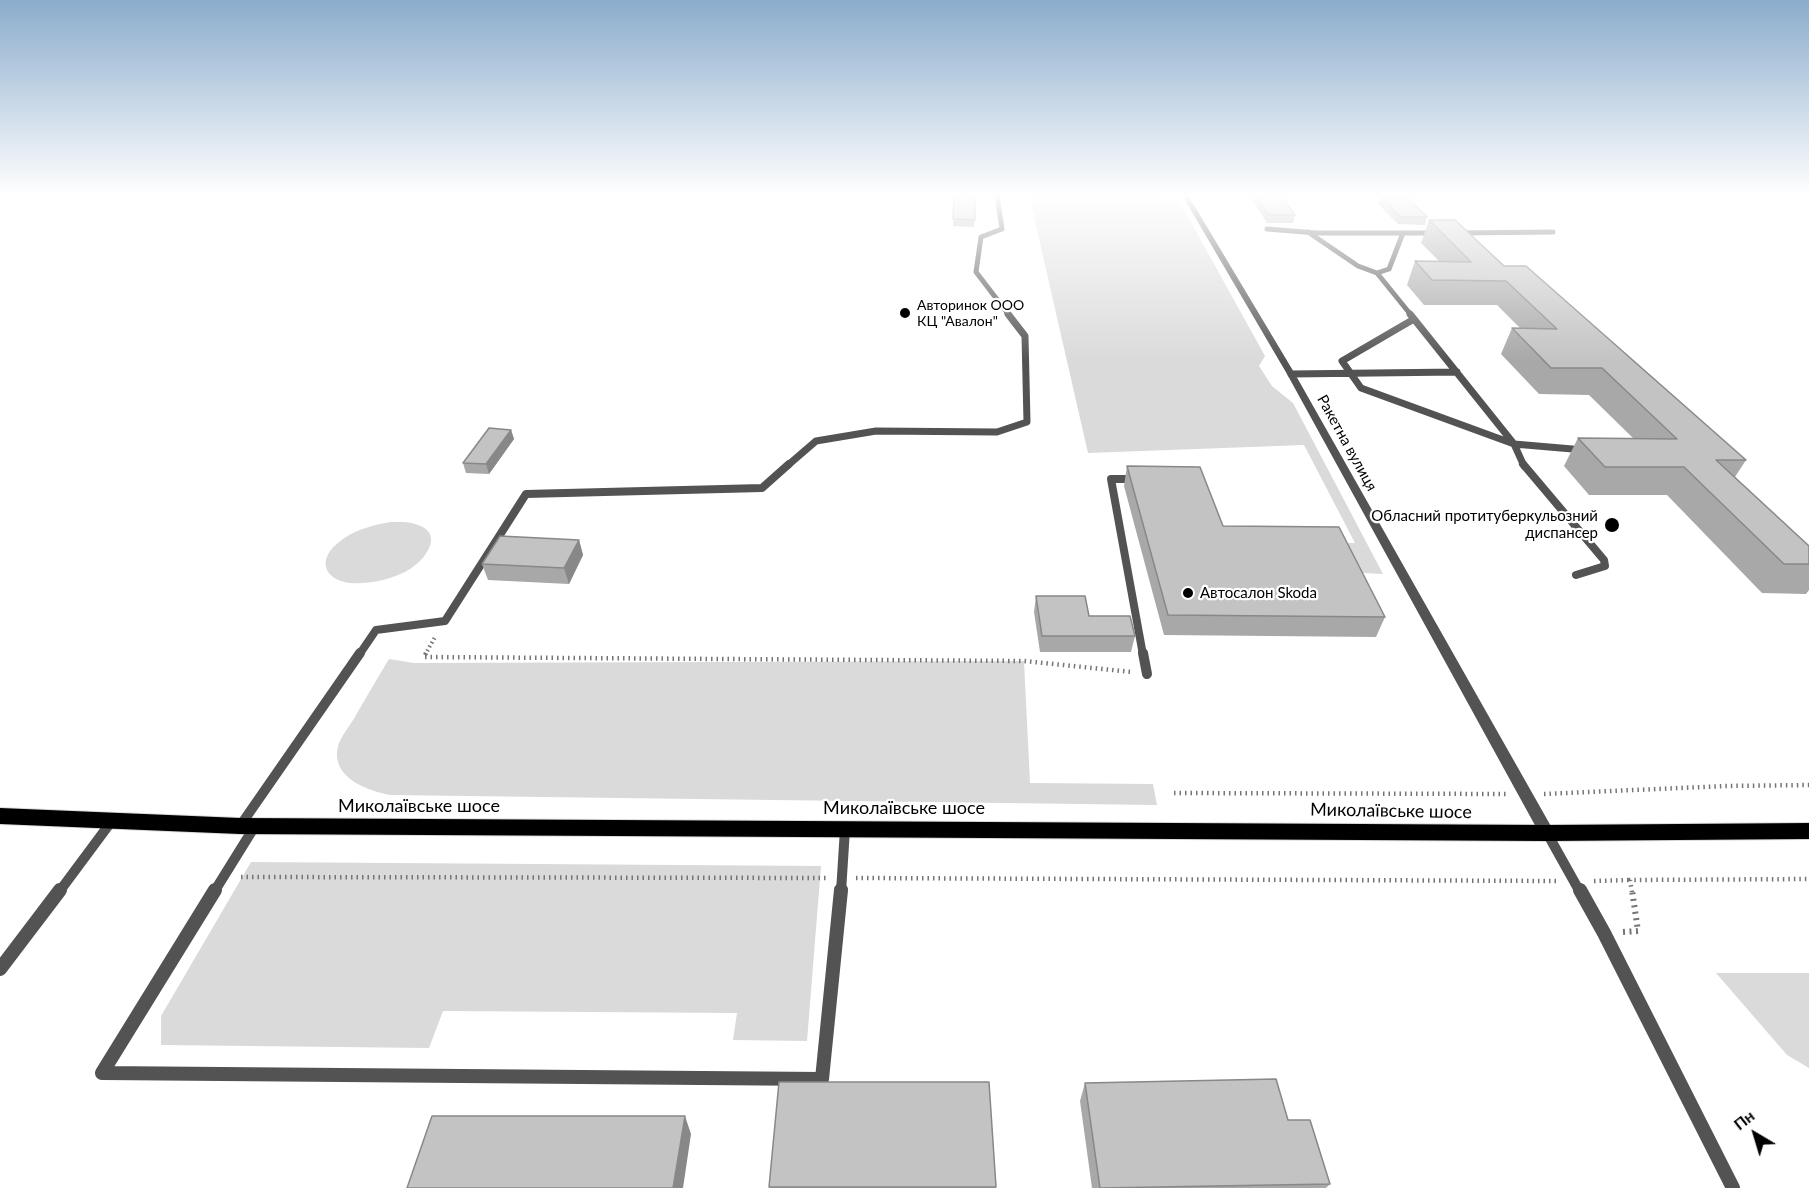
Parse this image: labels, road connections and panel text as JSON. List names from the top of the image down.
{
  "streets": {
    "main road": ["Миколаївське шосе"],
    "street": ["Ракетна вулиця"]
  },
  "crossings": [
    ["Ракетна вулиця", "Миколаївське шосе"]
  ],
  "places": ["Авторинок ООО КЦ \"Авалон\"", "Обласний протитуберкульозний диспансер", "Автосалон Skoda"],
  "north": "top left"
}
